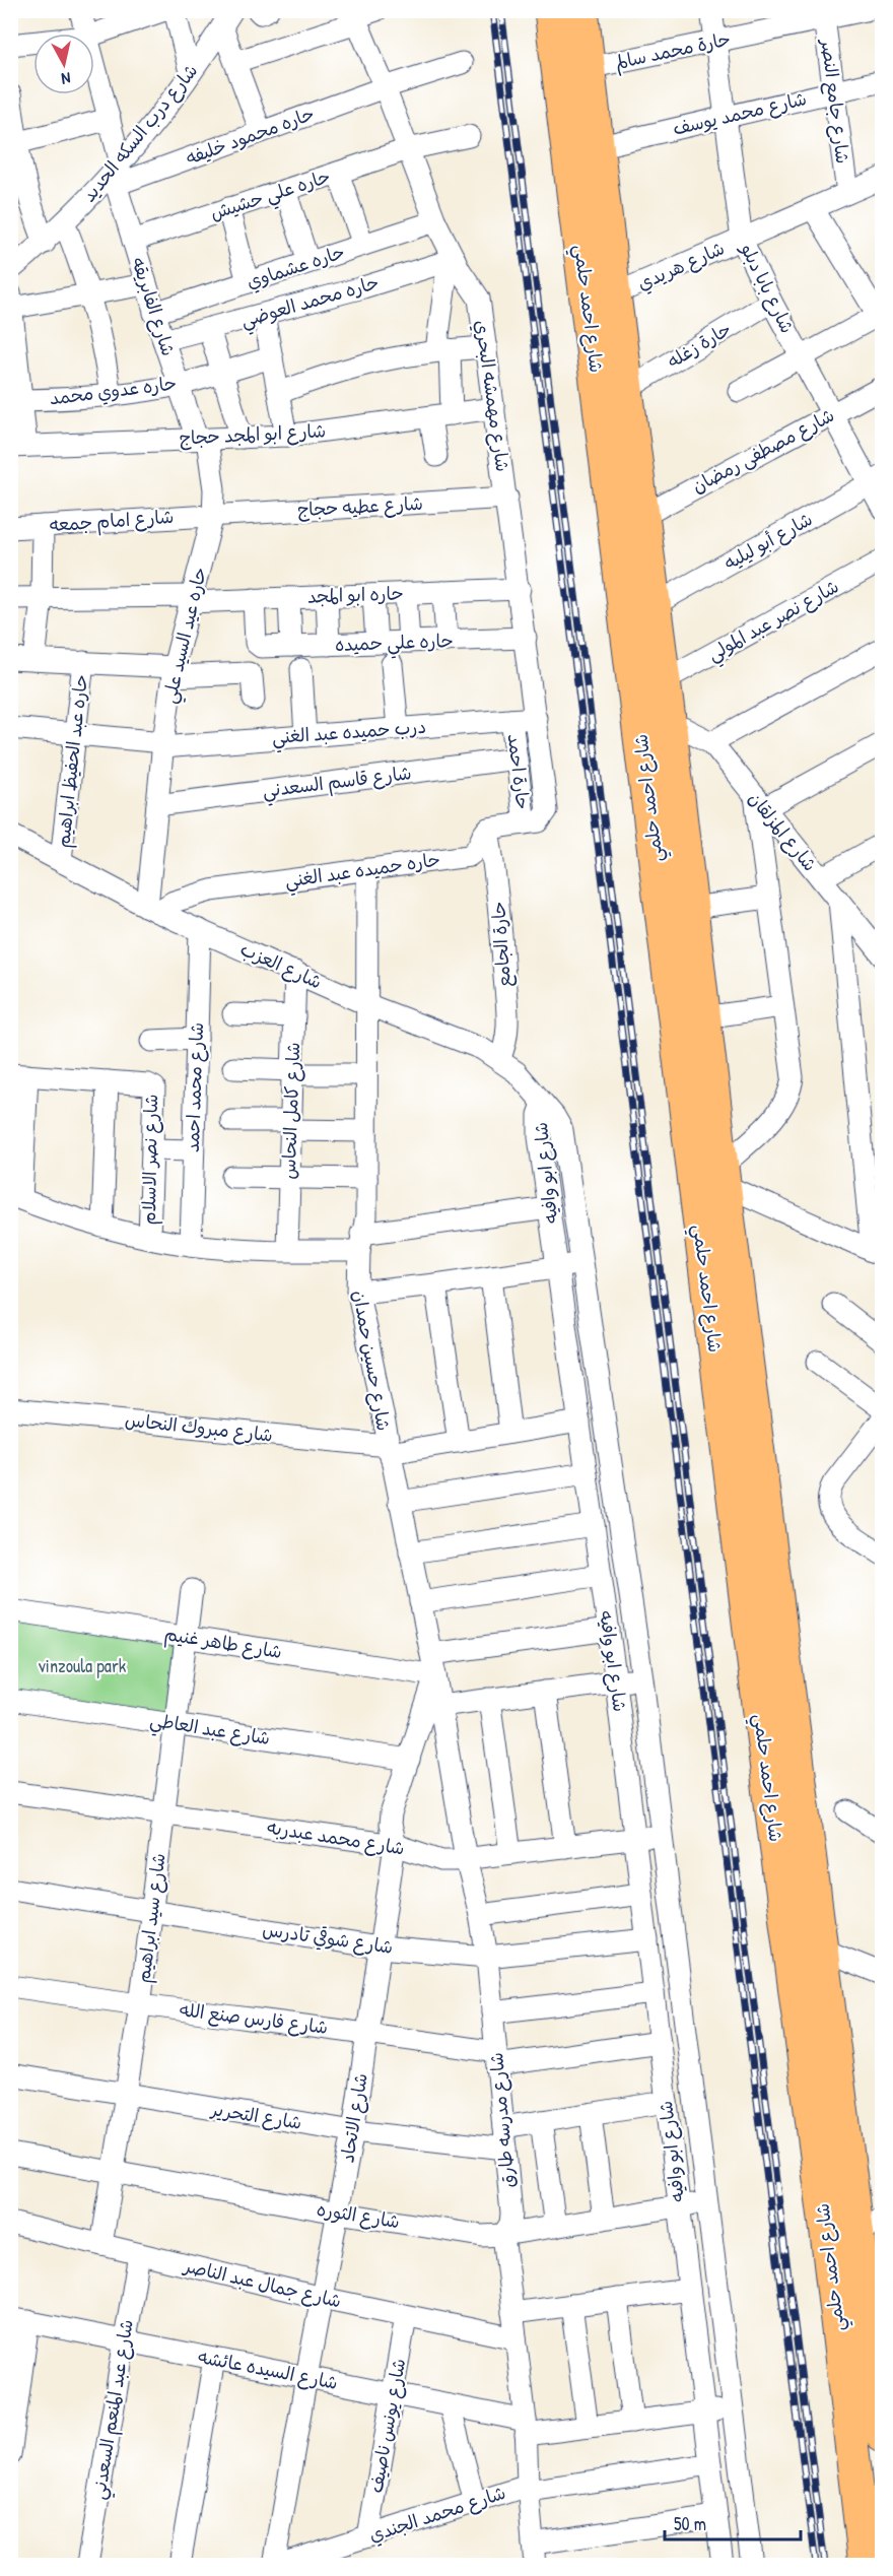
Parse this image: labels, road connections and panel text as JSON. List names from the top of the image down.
{
  "streets": {
    "main road": ["شارع احمد حلمي"],
    "street": [
      "حارة محمد سالم",
      "شارع جامع النصر",
      "شارع محمد يوسف",
      "شارع درب السكه الحديد",
      "حاره محمود خليفه",
      "حاره علي حشيش",
      "شارع هريدي",
      "حاره عشماوي",
      "شارع بابا دبلو",
      "حاره محمد العوضي",
      "شارع الفابريقه",
      "حارة زغله",
      "حاره عدوي محمد",
      "شارع مهمشه البحري",
      "شارع ابو المجد حجاج",
      "شارع مصطفى رمضان",
      "شارع عطيه حجاج",
      "شارع امام جمعه",
      "شارع أبو ليليه",
      "حاره ابو المجد",
      "شارع نصر عبد المولي",
      "حاره عيد السيد علي",
      "حاره علي حميده",
      "درب حميده عبد الغني",
      "حاره عبد الحفيظ ابراهيم",
      "حارة احمد",
      "شارع قاسم السعدني",
      "شارع المزلقان",
      "حاره حميده عبد الغني",
      "حارة الجامع",
      "شارع العزب",
      "شارع محمد احمد",
      "شارع كامل النحاس",
      "شارع نصر الاسلام",
      "شارع ابو وافيه",
      "شارع حسين حمدان",
      "شارع مبروك النحاس",
      "شارع طاهر غنيم",
      "شارع عبد العاطي",
      "شارع محمد عبدربه",
      "شارع سيد ابراهيم",
      "شارع شوقي تادرس",
      "شارع فارس صنع الله",
      "شارع التحرير",
      "شارع الاتحاد",
      "شارع مدرسه طارق",
      "شارع الثوره",
      "شارع جمال عبد الناصر",
      "شارع السيده عائشه",
      "شارع عبد المنعم السعدني",
      "شارع يونس ناصيف",
      "شارع محمد الجندي"
    ]
  },
  "crossings": [
    ["حارة محمد سالم", "شارع جامع النصر"],
    ["حارة محمد سالم", "شارع بابا دبلو"],
    ["حارة محمد سالم", "شارع احمد حلمي"],
    ["شارع جامع النصر", "شارع محمد يوسف"],
    ["شارع جامع النصر", "شارع هريدي"],
    ["شارع محمد يوسف", "شارع بابا دبلو"],
    ["شارع محمد يوسف", "شارع احمد حلمي"],
    ["شارع درب السكه الحديد", "حاره محمود خليفه"],
    ["شارع درب السكه الحديد", "شارع الفابريقه"],
    ["حاره محمود خليفه", "شارع الفابريقه"],
    ["حاره محمود خليفه", "شارع مهمشه البحري"],
    ["حاره علي حشيش", "شارع الفابريقه"],
    ["حاره علي حشيش", "شارع مهمشه البحري"],
    ["شارع هريدي", "شارع بابا دبلو"],
    ["شارع هريدي", "شارع احمد حلمي"],
    ["حاره عشماوي", "شارع الفابريقه"],
    ["حاره عشماوي", "شارع مهمشه البحري"],
    ["شارع بابا دبلو", "حارة زغله"],
    ["شارع بابا دبلو", "شارع مصطفى رمضان"],
    ["شارع بابا دبلو", "شارع أبو ليليه"],
    ["حاره محمد العوضي", "شارع الفابريقه"],
    ["حاره محمد العوضي", "شارع مهمشه البحري"],
    ["شارع الفابريقه", "حاره عدوي محمد"],
    ["شارع الفابريقه", "شارع ابو المجد حجاج"],
    ["شارع الفابريقه", "حاره عيد السيد علي"],
    ["شارع احمد حلمي", "حارة زغله"],
    ["شارع احمد حلمي", "شارع مصطفى رمضان"],
    ["شارع احمد حلمي", "شارع أبو ليليه"],
    ["شارع احمد حلمي", "شارع نصر عبد المولي"],
    ["شارع احمد حلمي", "شارع المزلقان"],
    ["شارع مهمشه البحري", "شارع ابو المجد حجاج"],
    ["شارع مهمشه البحري", "شارع عطيه حجاج"],
    ["شارع مهمشه البحري", "حاره ابو المجد"],
    ["شارع مهمشه البحري", "حاره علي حميده"],
    ["شارع مهمشه البحري", "درب حميده عبد الغني"],
    ["شارع مهمشه البحري", "حارة احمد"],
    ["شارع ابو المجد حجاج", "حاره عيد السيد علي"],
    ["شارع عطيه حجاج", "شارع امام جمعه"],
    ["شارع عطيه حجاج", "حاره عيد السيد علي"],
    ["شارع امام جمعه", "حاره عيد السيد علي"],
    ["حاره ابو المجد", "حاره عيد السيد علي"],
    ["حاره ابو المجد", "حاره علي حميده"],
    ["حاره عيد السيد علي", "درب حميده عبد الغني"],
    ["حاره عيد السيد علي", "شارع قاسم السعدني"],
    ["حاره عيد السيد علي", "حاره حميده عبد الغني"],
    ["حاره عيد السيد علي", "شارع العزب"],
    ["درب حميده عبد الغني", "حاره عبد الحفيظ ابراهيم"],
    ["درب حميده عبد الغني", "حارة احمد"],
    ["حاره عبد الحفيظ ابراهيم", "شارع العزب"],
    ["حارة احمد", "شارع قاسم السعدني"],
    ["حاره حميده عبد الغني", "حارة الجامع"],
    ["حاره حميده عبد الغني", "شارع العزب"],
    ["حاره حميده عبد الغني", "شارع حسين حمدان"],
    ["حارة الجامع", "شارع العزب"],
    ["شارع العزب", "شارع محمد احمد"],
    ["شارع العزب", "شارع كامل النحاس"],
    ["شارع العزب", "شارع ابو وافيه"],
    ["شارع العزب", "شارع حسين حمدان"],
    ["شارع ابو وافيه", "شارع مبروك النحاس"],
    ["شارع ابو وافيه", "شارع محمد عبدربه"],
    ["شارع ابو وافيه", "شارع شوقي تادرس"],
    ["شارع ابو وافيه", "شارع فارس صنع الله"],
    ["شارع ابو وافيه", "شارع الثوره"],
    ["شارع ابو وافيه", "شارع السيده عائشه"],
    ["شارع ابو وافيه", "شارع محمد الجندي"],
    ["شارع حسين حمدان", "شارع مبروك النحاس"],
    ["شارع حسين حمدان", "شارع طاهر غنيم"],
    ["شارع حسين حمدان", "شارع الاتحاد"],
    ["شارع حسين حمدان", "شارع مدرسه طارق"],
    ["شارع طاهر غنيم", "شارع سيد ابراهيم"],
    ["شارع طاهر غنيم", "شارع الاتحاد"],
    ["شارع طاهر غنيم", "شارع مدرسه طارق"],
    ["شارع عبد العاطي", "شارع سيد ابراهيم"],
    ["شارع عبد العاطي", "شارع الاتحاد"],
    ["شارع محمد عبدربه", "شارع سيد ابراهيم"],
    ["شارع محمد عبدربه", "شارع الاتحاد"],
    ["شارع محمد عبدربه", "شارع مدرسه طارق"],
    ["شارع سيد ابراهيم", "شارع شوقي تادرس"],
    ["شارع سيد ابراهيم", "شارع فارس صنع الله"],
    ["شارع سيد ابراهيم", "شارع التحرير"],
    ["شارع سيد ابراهيم", "شارع الثوره"],
    ["شارع سيد ابراهيم", "شارع جمال عبد الناصر"],
    ["شارع شوقي تادرس", "شارع الاتحاد"],
    ["شارع شوقي تادرس", "شارع مدرسه طارق"],
    ["شارع فارس صنع الله", "شارع الاتحاد"],
    ["شارع فارس صنع الله", "شارع مدرسه طارق"],
    ["شارع التحرير", "شارع الاتحاد"],
    ["شارع التحرير", "شارع مدرسه طارق"],
    ["شارع الاتحاد", "شارع مدرسه طارق"],
    ["شارع الاتحاد", "شارع الثوره"],
    ["شارع الاتحاد", "شارع جمال عبد الناصر"],
    ["شارع الاتحاد", "شارع السيده عائشه"],
    ["شارع الاتحاد", "شارع محمد الجندي"],
    ["شارع مدرسه طارق", "شارع الثوره"],
    ["شارع مدرسه طارق", "شارع جمال عبد الناصر"],
    ["شارع مدرسه طارق", "شارع السيده عائشه"],
    ["شارع مدرسه طارق", "شارع محمد الجندي"],
    ["شارع جمال عبد الناصر", "شارع عبد المنعم السعدني"],
    ["شارع جمال عبد الناصر", "شارع يونس ناصيف"],
    ["شارع السيده عائشه", "شارع عبد المنعم السعدني"],
    ["شارع السيده عائشه", "شارع يونس ناصيف"],
    ["شارع يونس ناصيف", "شارع محمد الجندي"]
  ],
  "parks": ["vinzoula park"],
  "scale_bar": "50 m",
  "north": "bottom"
}
